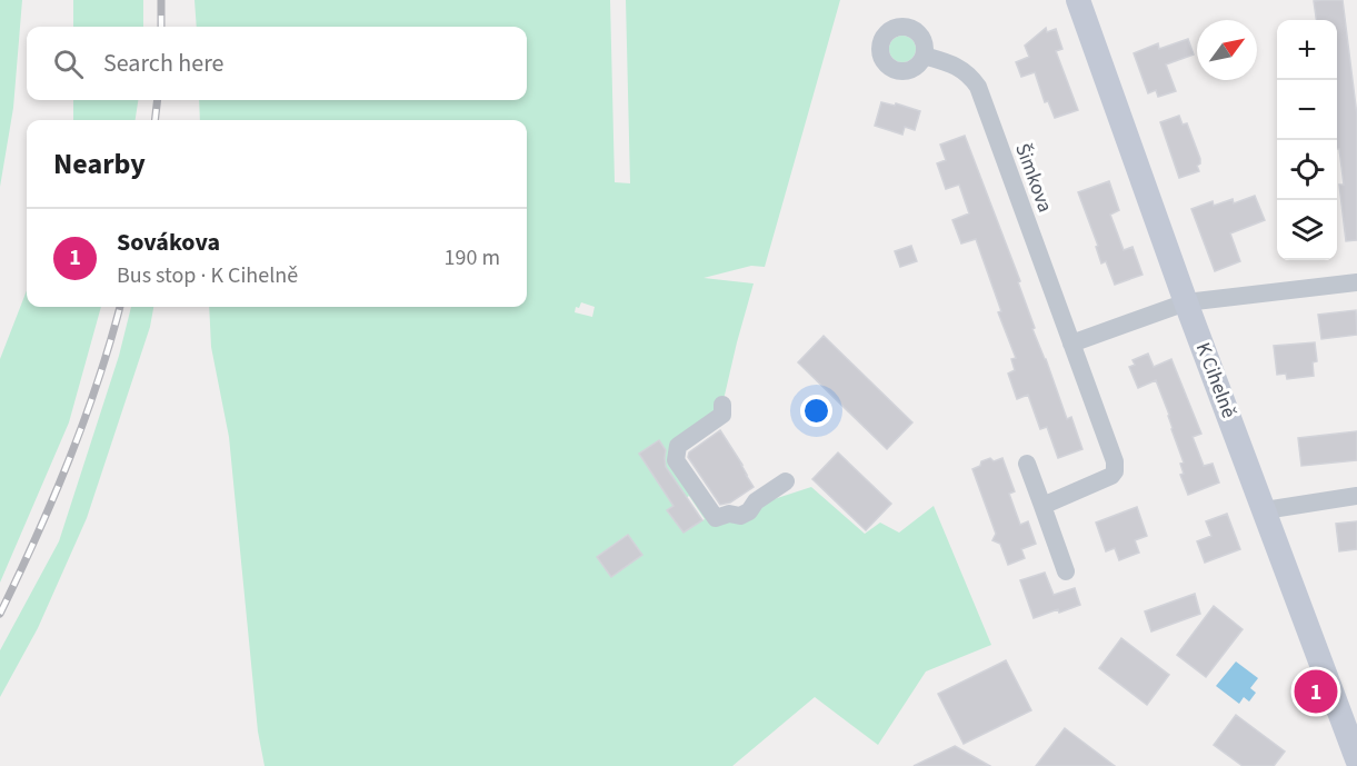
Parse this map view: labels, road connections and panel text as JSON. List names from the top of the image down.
{
  "streets": {
    "street": ["Šimkova", "K Cihelně"]
  },
  "north": "top right",
  "page": {
    "map_buttons": ["+", "−"],
    "search": "Search here",
    "heading": "Nearby",
    "list": [
      {
        "mark": "1",
        "name": "Sovákova",
        "note": "Bus stop · K Cihelně",
        "value": "190 m"
      }
    ],
    "pins": "1"
  }
}
